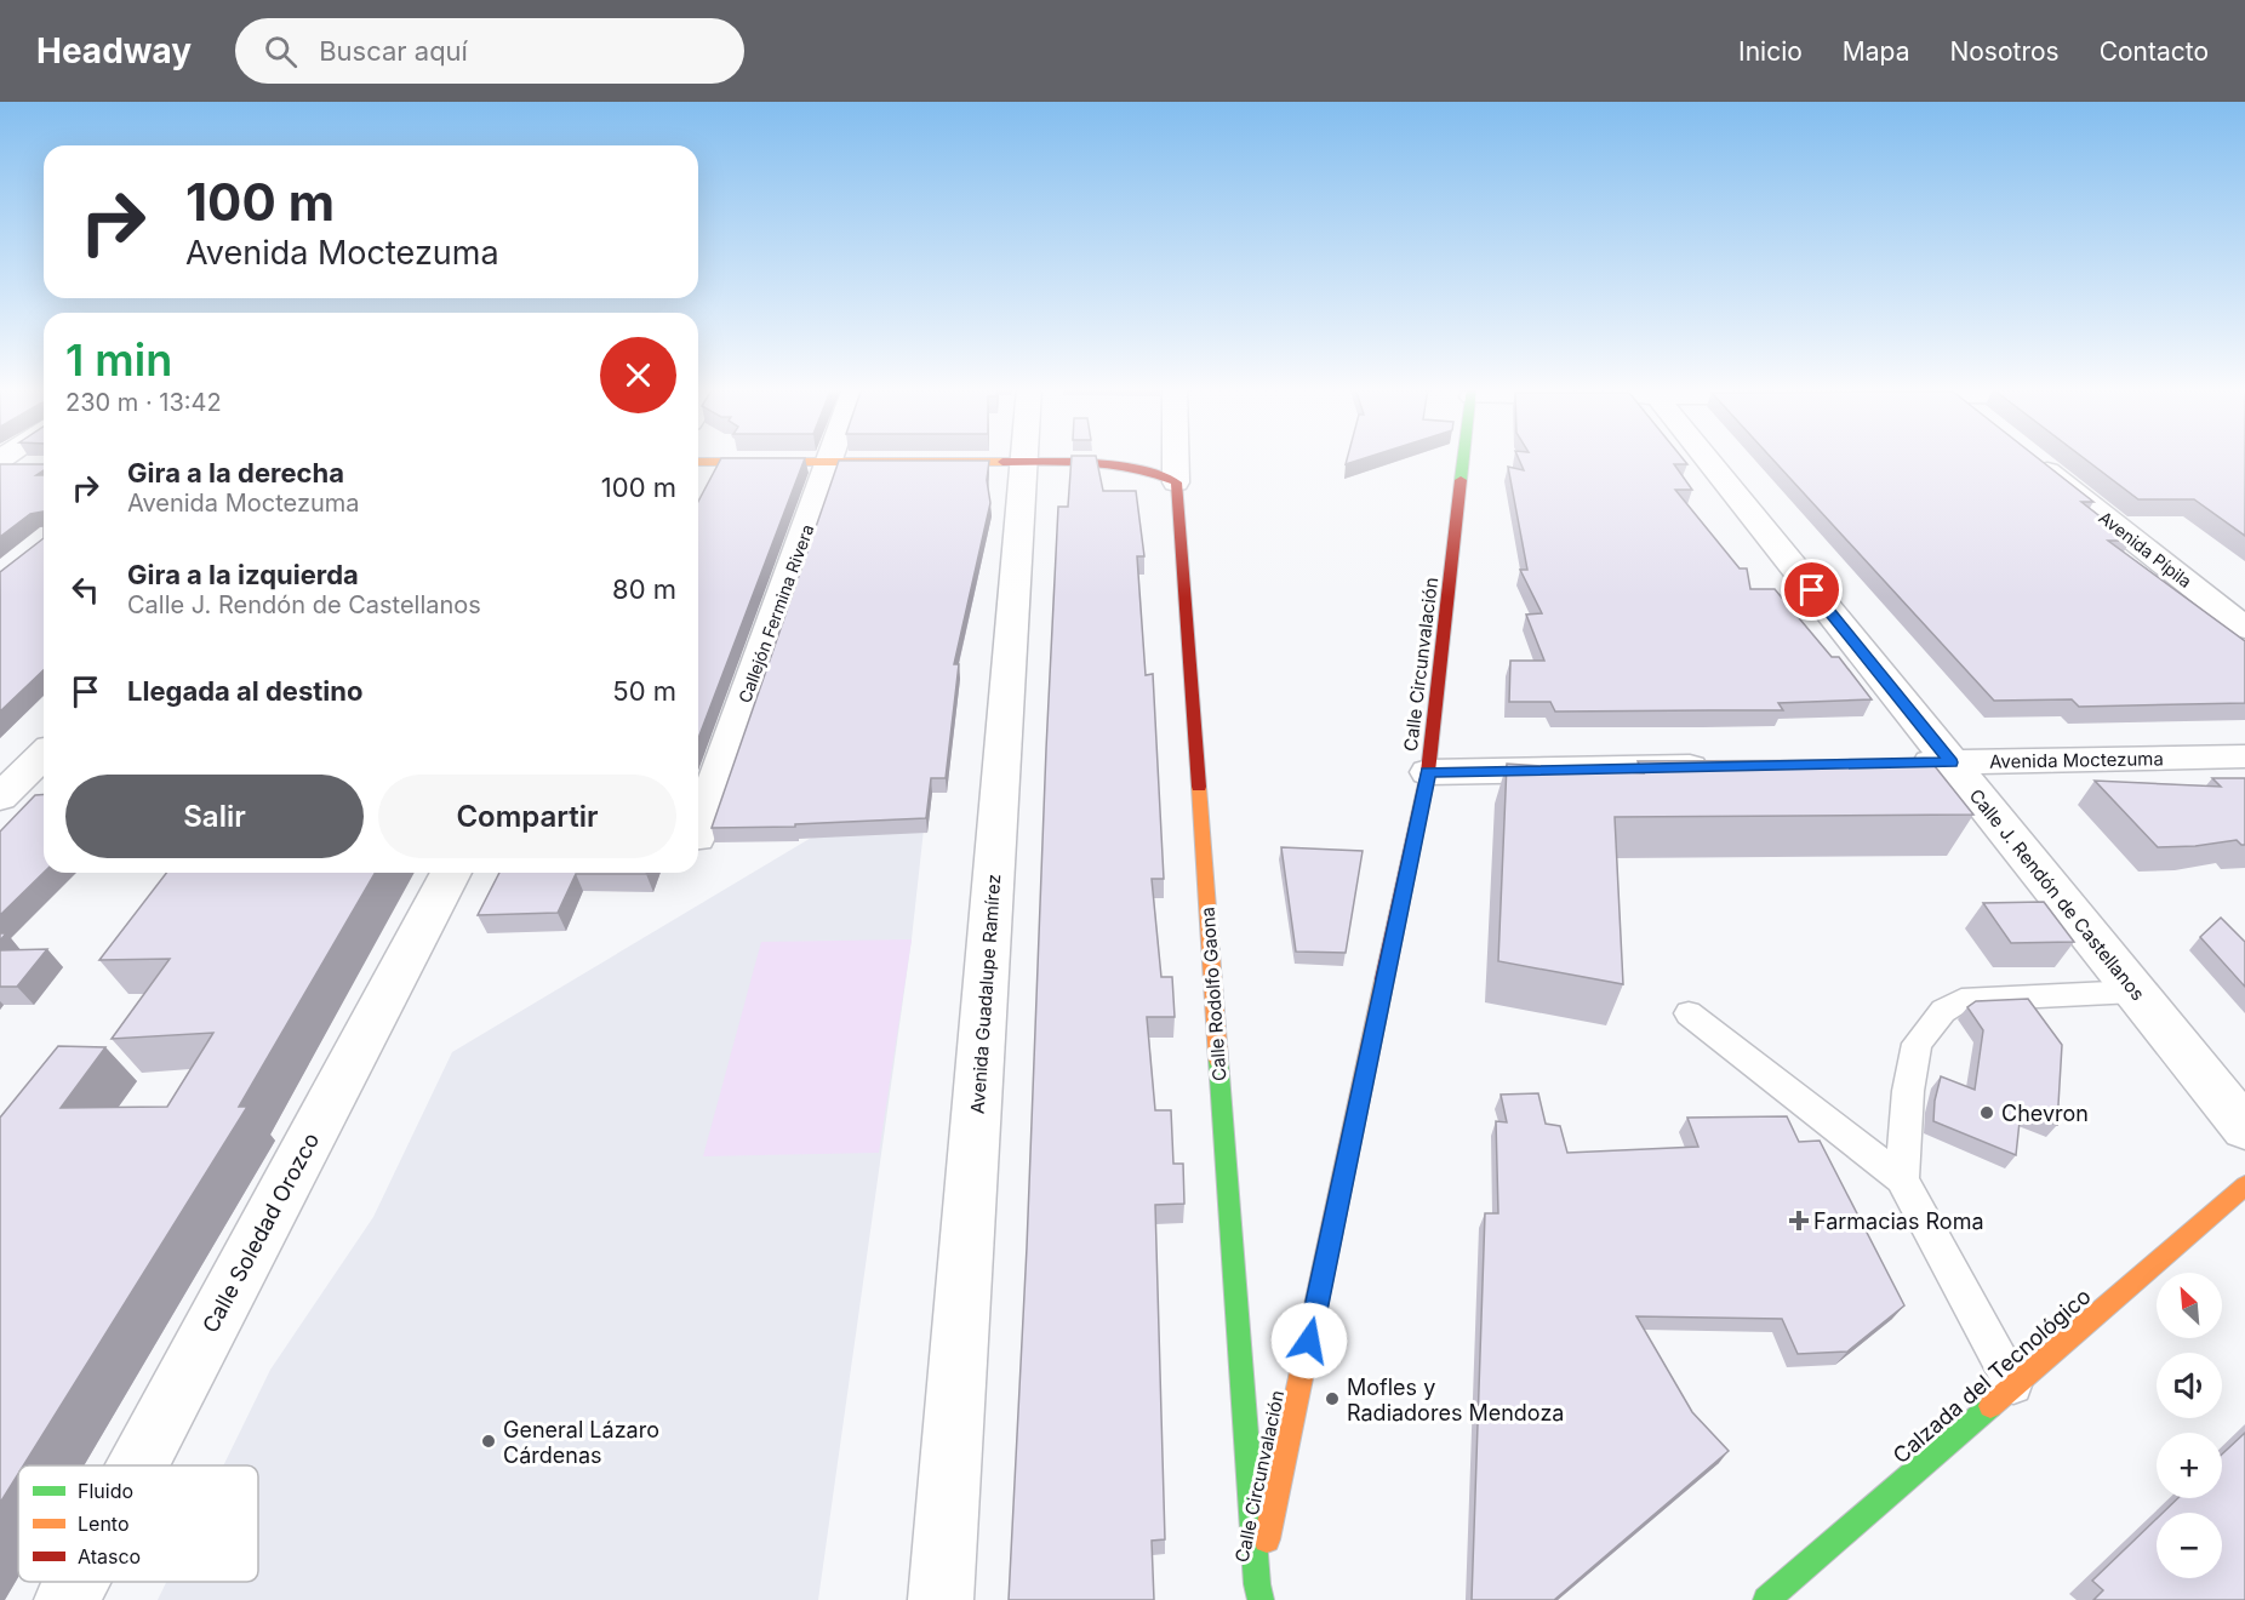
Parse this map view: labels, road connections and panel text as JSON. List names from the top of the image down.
{
  "streets": {
    "street": [
      "Avenida Pípila",
      "Callejón Fermina Rivera",
      "Calle Circunvalación",
      "Avenida Moctezuma",
      "Calle J. Rendón de Castellanos",
      "Avenida Guadalupe Ramírez",
      "Calle Rodolfo Gaona",
      "Calle Soledad Orozco",
      "Calzada del Tecnológico"
    ]
  },
  "crossings": [
    ["Calle Circunvalación", "Calle Rodolfo Gaona"],
    ["Avenida Moctezuma", "Calle J. Rendón de Castellanos"]
  ],
  "places": {
    "other": ["Chevron", "Mofles y Radiadores Mendoza", "General Lázaro Cárdenas"],
    "health": ["Farmacias Roma"]
  },
  "legend": ["Fluido", "Lento", "Atasco"],
  "north": "top left",
  "page": {
    "header": "Headway",
    "search": "Buscar aquí",
    "nav": [
      "Inicio",
      "Mapa",
      "Nosotros",
      "Contacto"
    ],
    "turn": ["100 m", "Avenida Moctezuma"],
    "heading": ["1 min", "230 m · 13:42"],
    "list": [
      {
        "name": "Gira a la derecha",
        "note": "Avenida Moctezuma",
        "value": "100 m"
      },
      {
        "name": "Gira a la izquierda",
        "note": "Calle J. Rendón de Castellanos",
        "value": "80 m"
      },
      {
        "name": "Llegada al destino",
        "value": "50 m"
      }
    ],
    "buttons": ["Salir", "Compartir"],
    "map_buttons": ["+", "−"]
  }
}
